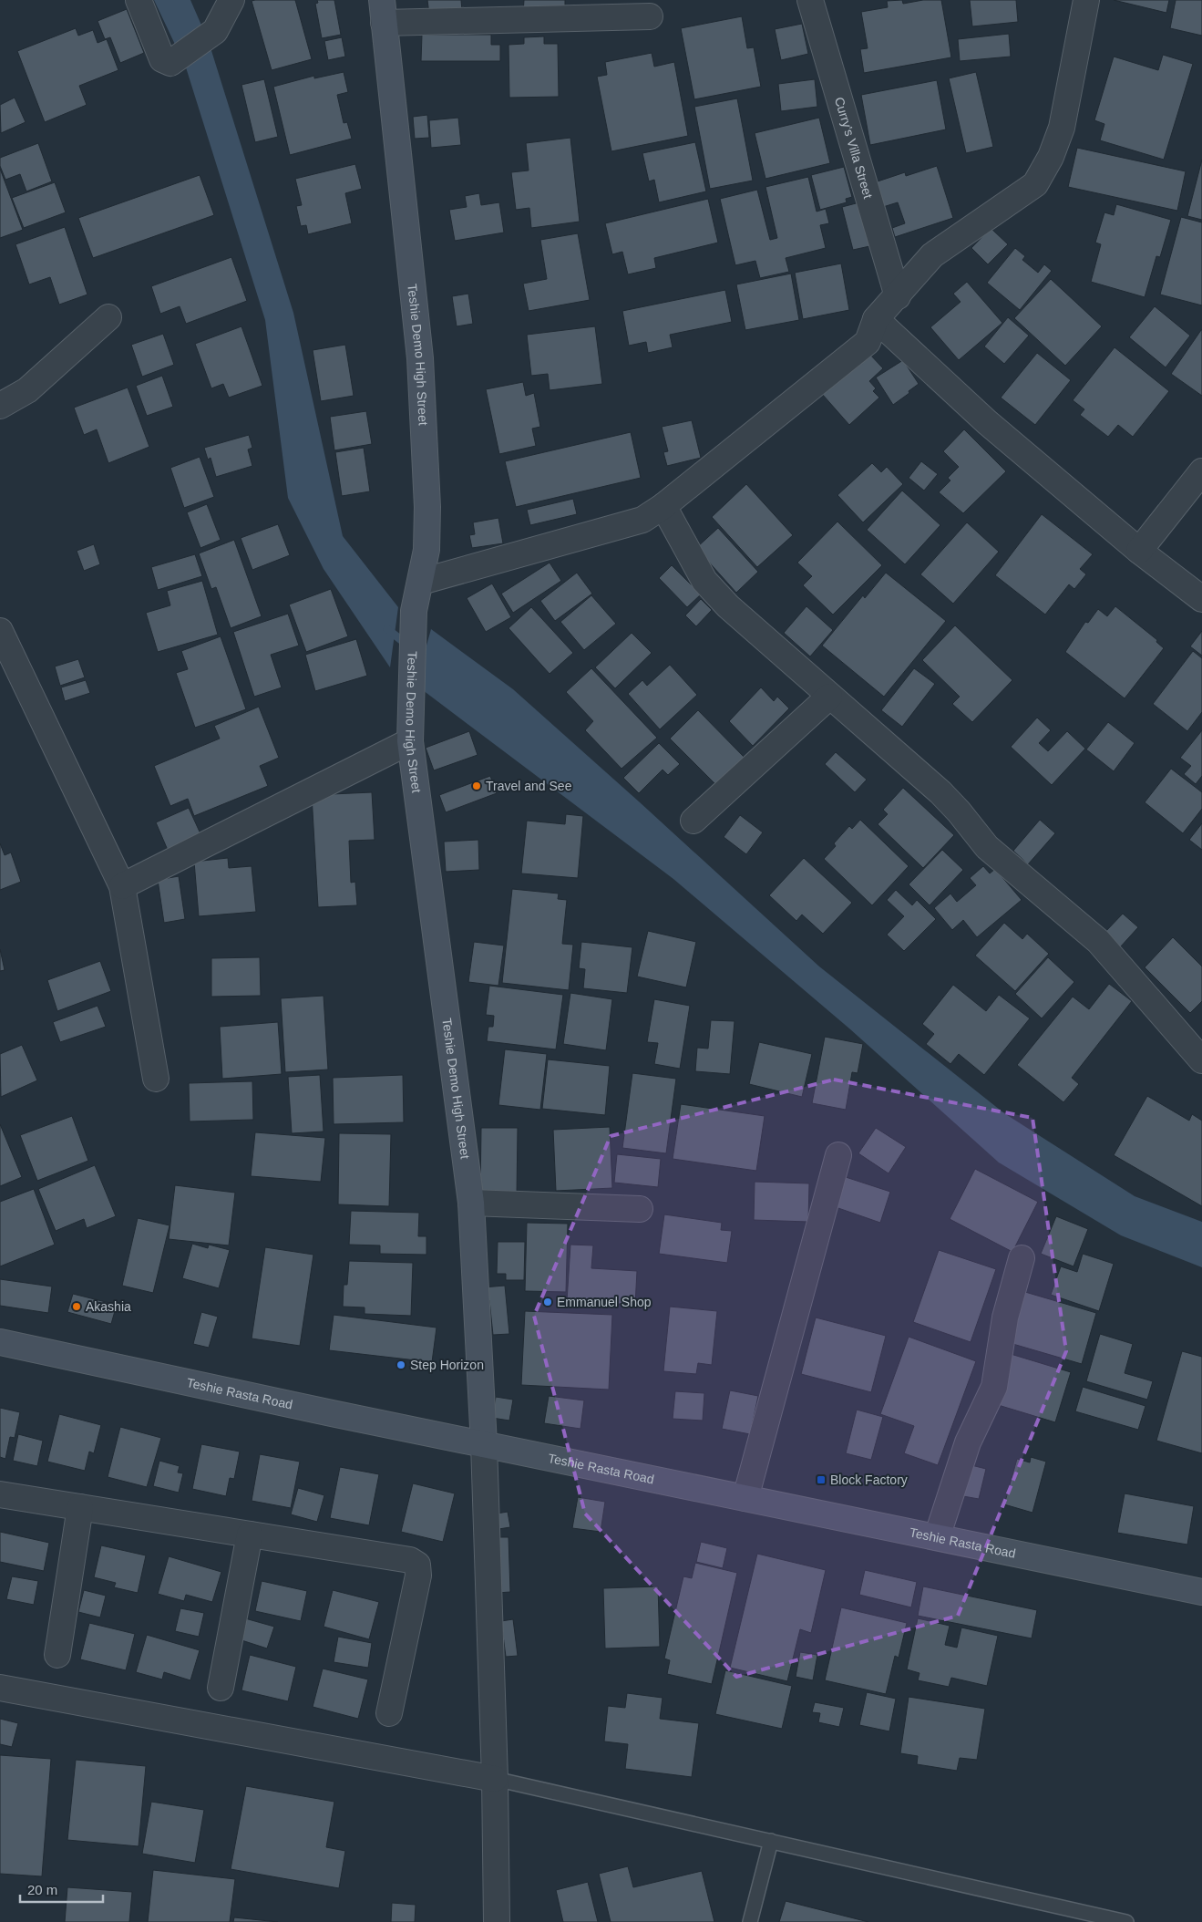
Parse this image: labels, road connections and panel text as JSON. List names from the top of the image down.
{
  "streets": {
    "street": ["Curry's Villa Street", "Teshie Demo High Street", "Teshie Rasta Road"]
  },
  "crossings": [
    ["Teshie Demo High Street", "Teshie Rasta Road"]
  ],
  "places": {
    "other": [
      "Travel and See",
      "Emmanuel Shop",
      "Akashia",
      "Step Horizon"
    ],
    "transit": ["Block Factory"]
  },
  "scale_bar": "20 m"
}
